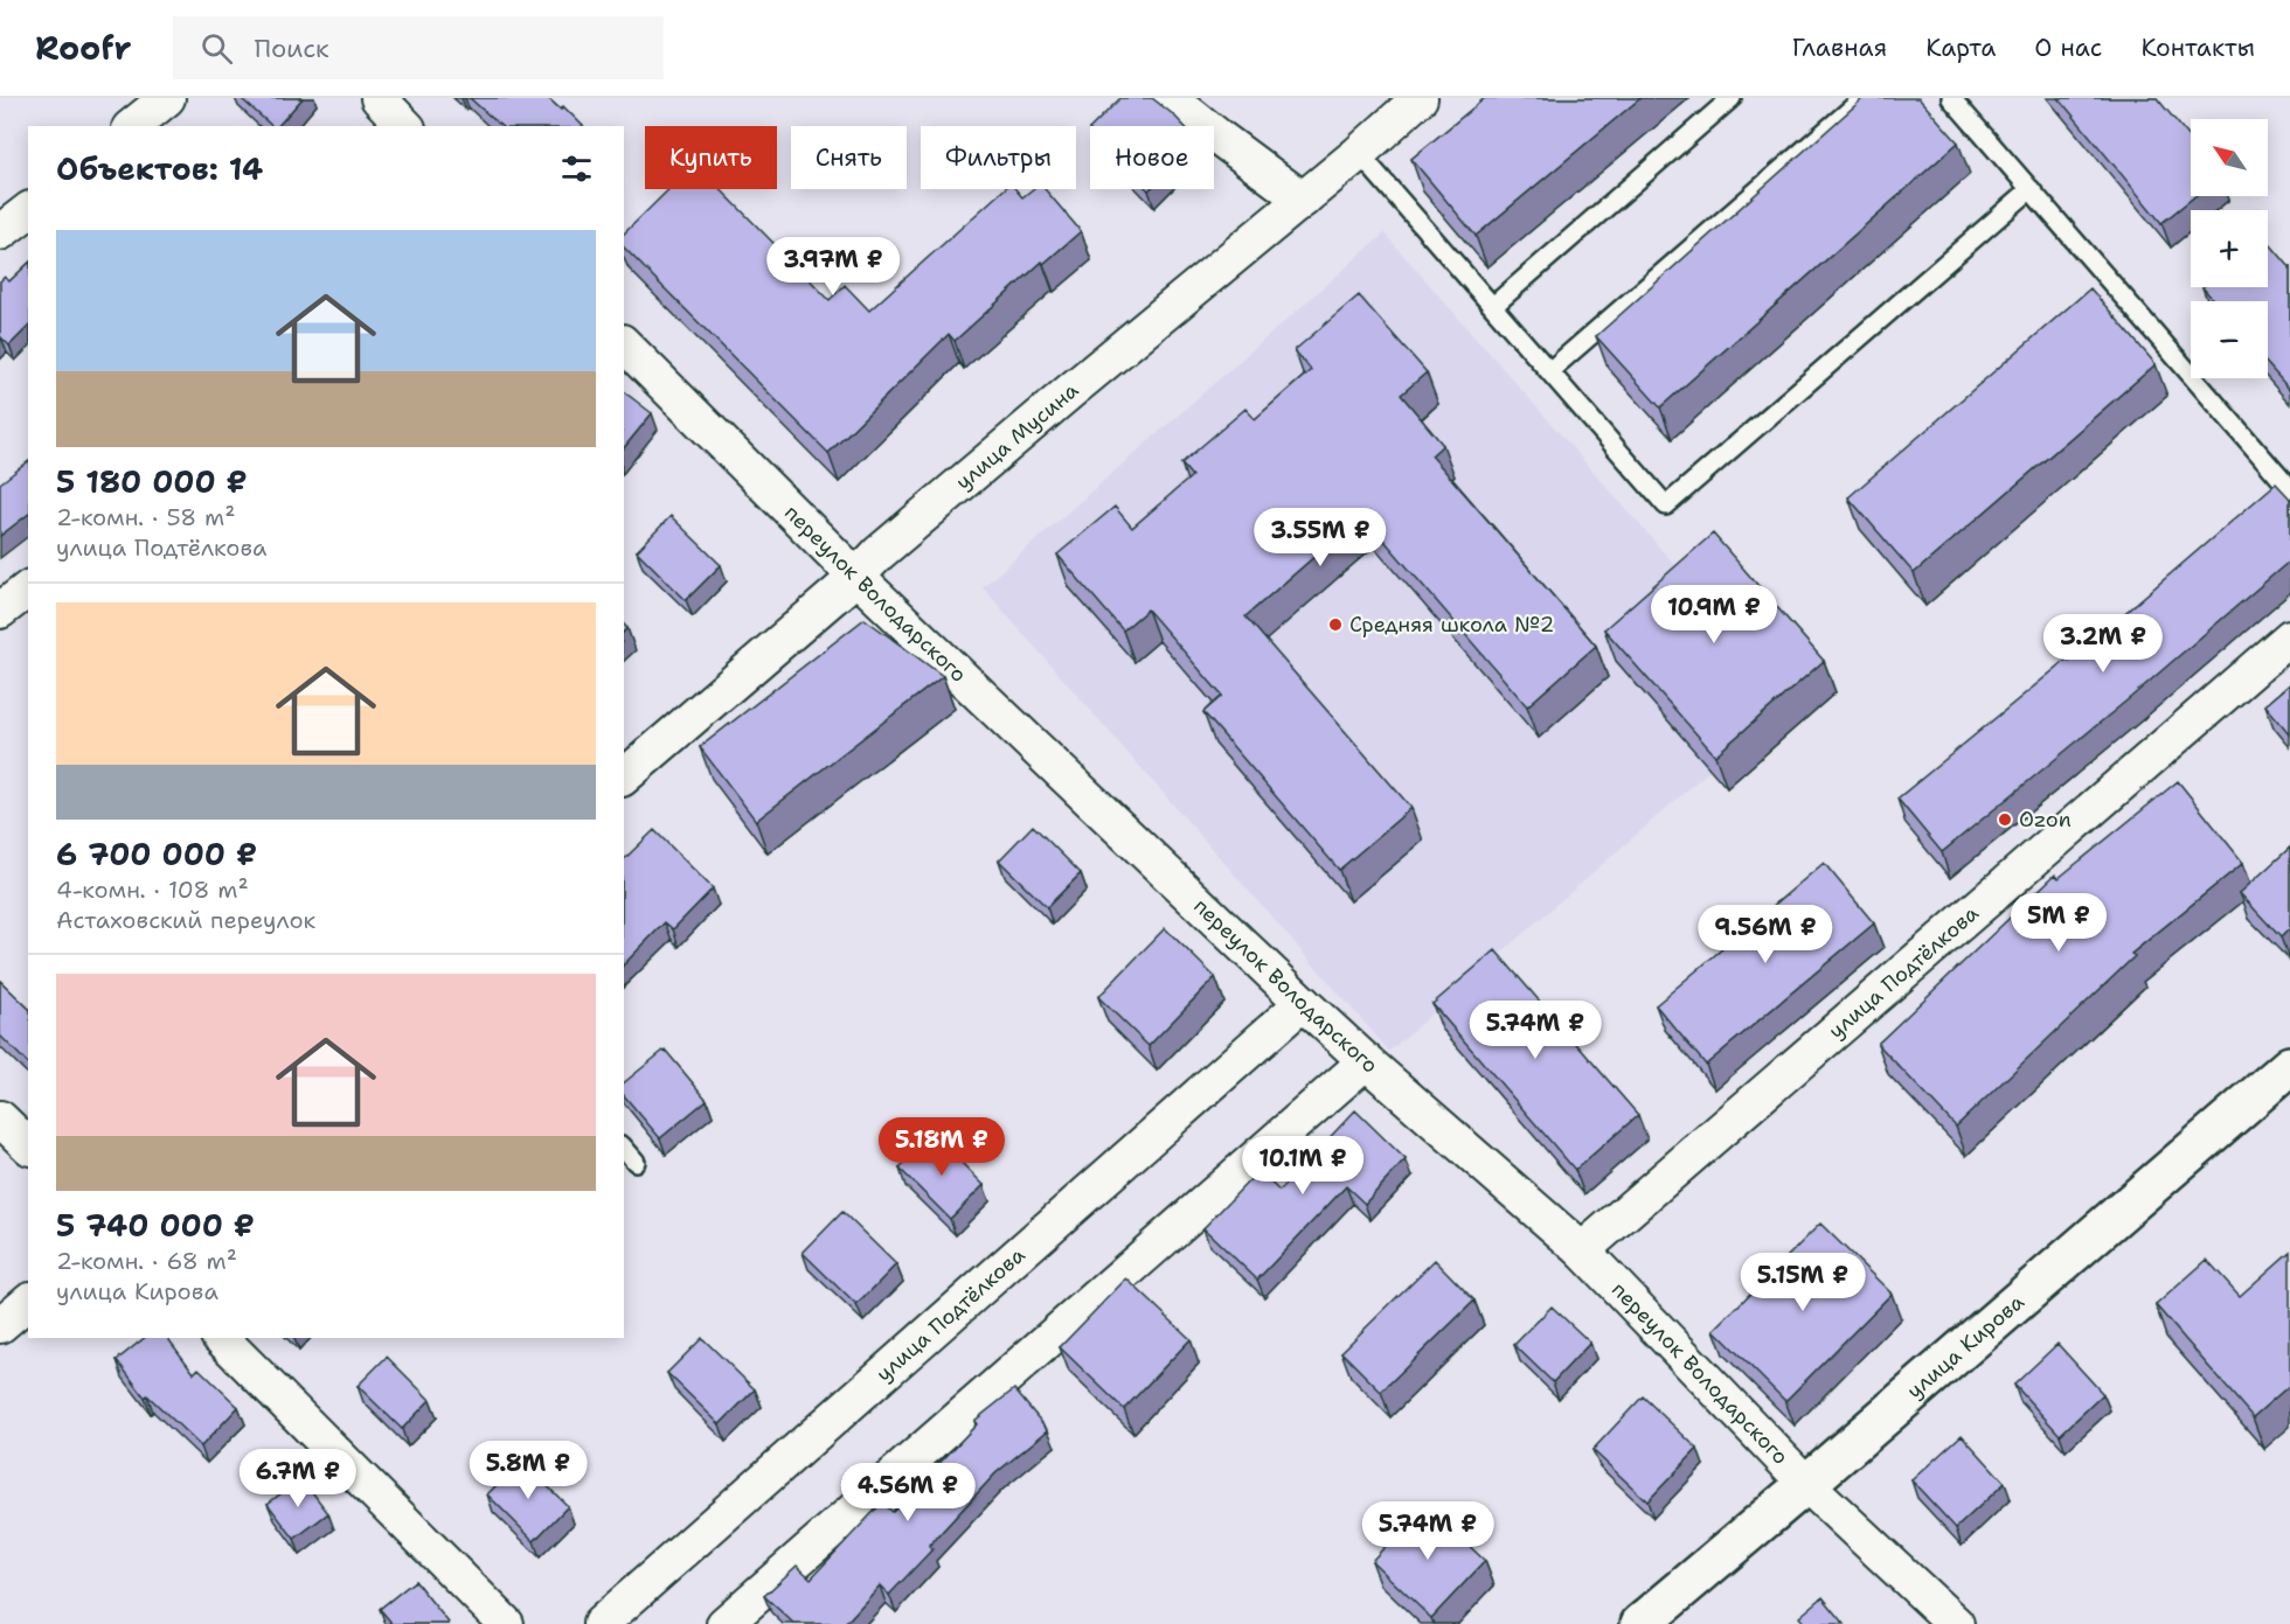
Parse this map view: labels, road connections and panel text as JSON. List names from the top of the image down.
{
  "streets": {
    "street": [
      "улица Мусина",
      "переулок Володарского",
      "улица Подтёлкова",
      "улица Кирова"
    ]
  },
  "crossings": [
    ["улица Мусина", "переулок Володарского"],
    ["переулок Володарского", "улица Подтёлкова"],
    ["переулок Володарского", "улица Кирова"]
  ],
  "places": ["Средняя школа №2", "Ozon"],
  "north": "top left",
  "page": {
    "header": "Roofr",
    "search": "Поиск",
    "nav": [
      "Главная",
      "Карта",
      "О нас",
      "Контакты"
    ],
    "map_buttons": ["+", "−"],
    "chip": [
      "Купить",
      "Снять",
      "Фильтры",
      "Новое"
    ],
    "heading": "Объектов: 14",
    "list": [
      {
        "name": "5 180 000 ₽",
        "note": "2-комн. · 58 m² · улица Подтёлкова"
      },
      {
        "name": "6 700 000 ₽",
        "note": "4-комн. · 108 m² · Астаховский переулок"
      },
      {
        "name": "5 740 000 ₽",
        "note": "2-комн. · 68 m² · улица Кирова"
      }
    ],
    "price": [
      "3.97M ₽",
      "3.55M ₽",
      "10.9M ₽",
      "3.2M ₽",
      "5M ₽",
      "9.56M ₽",
      "5.74M ₽",
      "5.18M ₽",
      "10.1M ₽",
      "5.15M ₽",
      "5.8M ₽",
      "6.7M ₽",
      "4.56M ₽",
      "5.74M ₽"
    ]
  }
}
